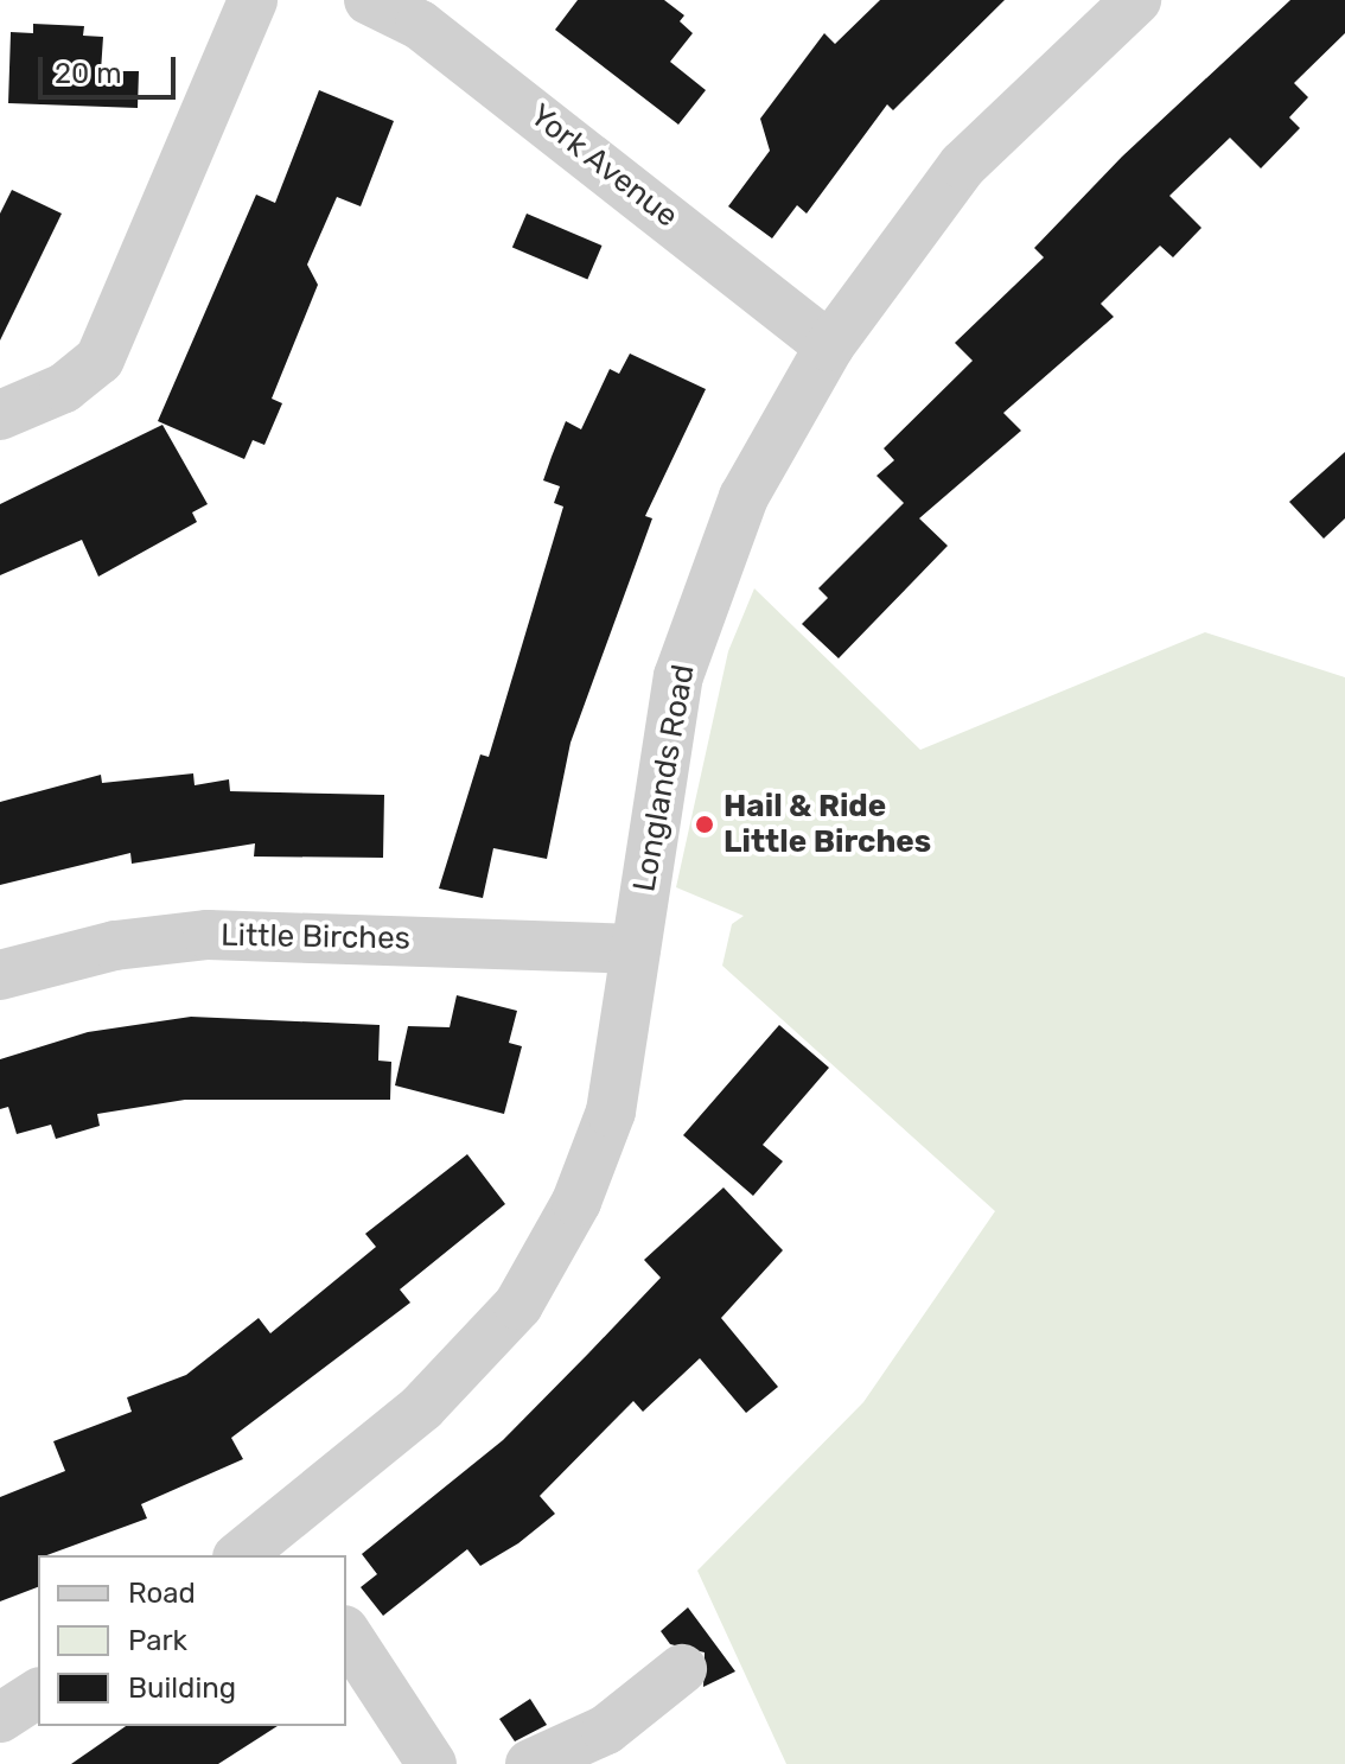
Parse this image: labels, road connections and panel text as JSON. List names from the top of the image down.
{
  "streets": {
    "street": ["York Avenue", "Longlands Road", "Little Birches"]
  },
  "crossings": [
    ["York Avenue", "Longlands Road"],
    ["Longlands Road", "Little Birches"]
  ],
  "places": ["Hail & Ride Little Birches"],
  "legend": ["Road", "Park", "Building"],
  "scale_bar": "20 m"
}
